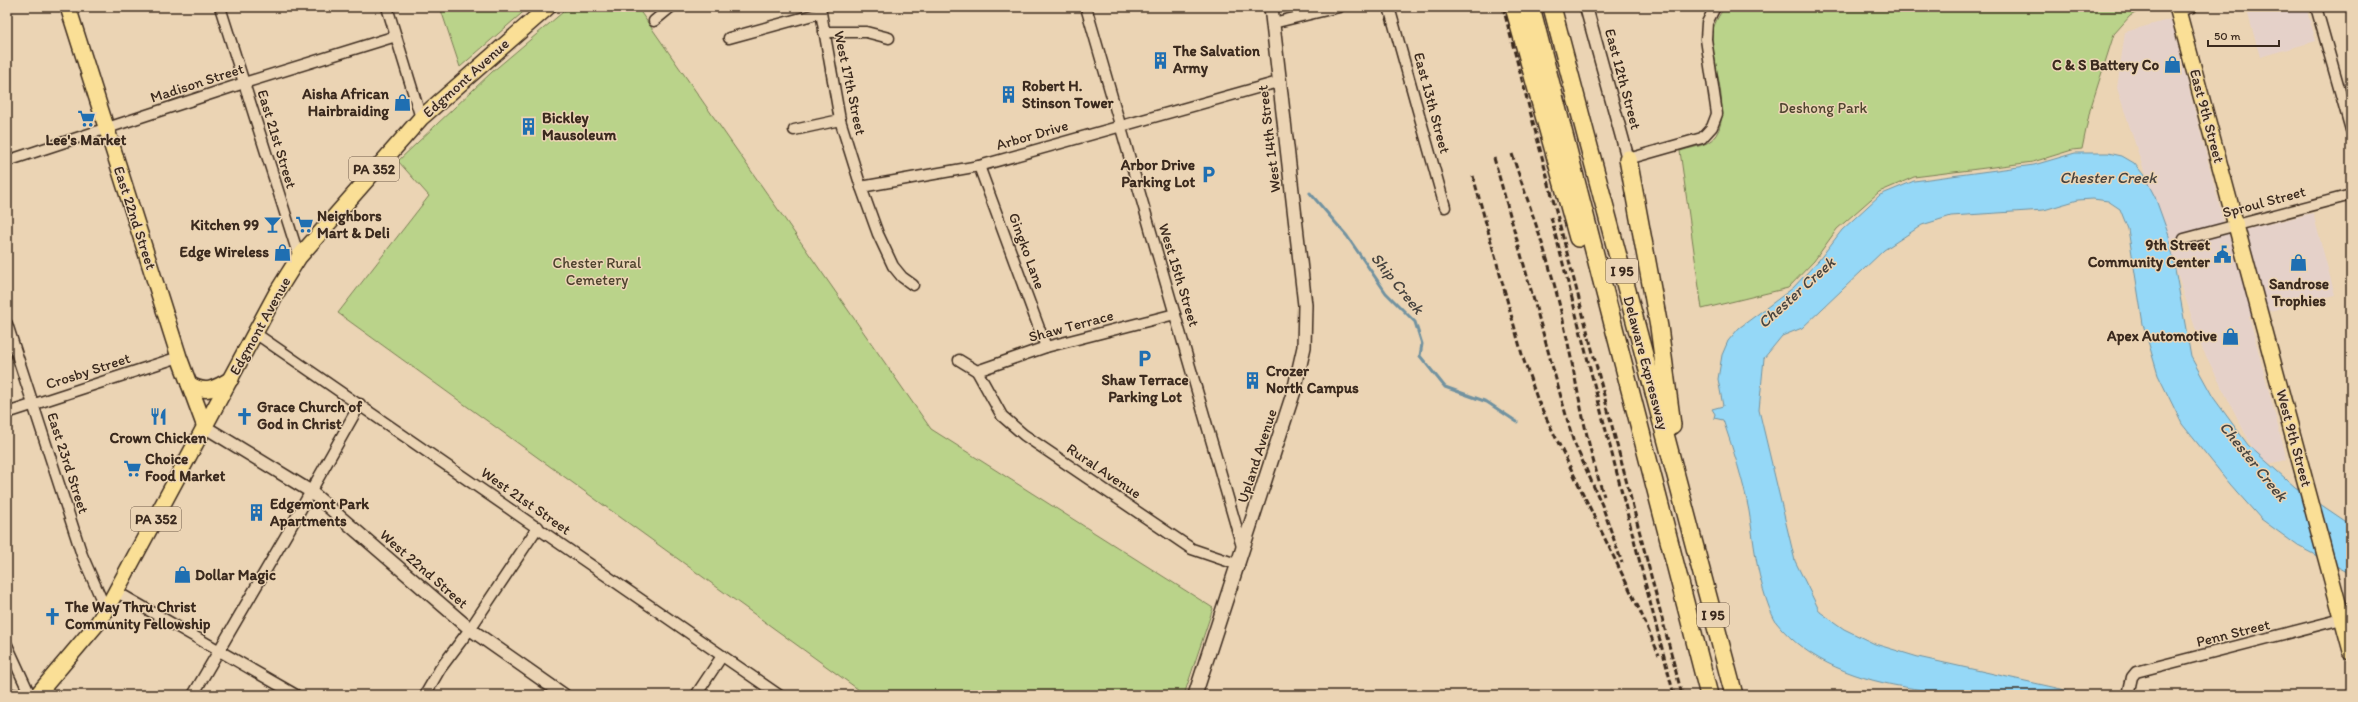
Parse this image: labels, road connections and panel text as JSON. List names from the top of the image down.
{
  "streets": {
    "highway": ["I 95", "Delaware Expressway"],
    "main road": [
      "Edgmont Avenue",
      "East 9th Street",
      "West 14th Street",
      "PA 352",
      "East 22nd Street",
      "West 9th Street",
      "Upland Avenue"
    ],
    "street": [
      "East 12th Street",
      "Madison Street",
      "West 17th Street",
      "East 13th Street",
      "Arbor Drive",
      "East 21st Street",
      "Sproul Street",
      "Gingko Lane",
      "West 15th Street",
      "Shaw Terrace",
      "Crosby Street",
      "East 23rd Street",
      "Rural Avenue",
      "West 21st Street",
      "West 22nd Street",
      "Penn Street"
    ]
  },
  "crossings": [
    ["Edgmont Avenue", "East 21st Street"],
    ["Edgmont Avenue", "East 22nd Street"],
    ["Edgmont Avenue", "East 23rd Street"],
    ["Edgmont Avenue", "West 21st Street"],
    ["Edgmont Avenue", "West 22nd Street"],
    ["Madison Street", "East 21st Street"],
    ["Madison Street", "East 22nd Street"],
    ["West 17th Street", "Arbor Drive"],
    ["East 9th Street", "Sproul Street"],
    ["East 9th Street", "West 9th Street"],
    ["Arbor Drive", "West 14th Street"],
    ["Arbor Drive", "Gingko Lane"],
    ["Arbor Drive", "West 15th Street"],
    ["West 14th Street", "Upland Avenue"],
    ["Sproul Street", "West 9th Street"],
    ["East 22nd Street", "Crosby Street"],
    ["East 22nd Street", "West 22nd Street"],
    ["Gingko Lane", "Shaw Terrace"],
    ["West 15th Street", "Shaw Terrace"],
    ["West 15th Street", "Upland Avenue"],
    ["Shaw Terrace", "Rural Avenue"],
    ["Crosby Street", "East 23rd Street"],
    ["West 9th Street", "Penn Street"],
    ["Upland Avenue", "Rural Avenue"]
  ],
  "water": ["Chester Creek", "Ship Creek"],
  "parks": ["Deshong Park", "Chester Rural Cemetery"],
  "places": {
    "building": [
      "The Salvation Army",
      "Robert H. Stinson Tower",
      "Bickley Mausoleum",
      "Crozer North Campus",
      "Edgemont Park Apartments"
    ],
    "shop": [
      "C & S Battery Co",
      "Aisha African Hairbraiding",
      "Edge Wireless",
      "Sandrose Trophies",
      "Apex Automotive",
      "Dollar Magic"
    ],
    "supermarket": ["Lee's Market", "Neighbors Mart & Deli", "Choice Food Market"],
    "parking": ["Arbor Drive Parking Lot", "Shaw Terrace Parking Lot"],
    "bar": ["Kitchen 99"],
    "public building": ["9th Street Community Center"],
    "church": ["Grace Church of God in Christ", "The Way Thru Christ Community Fellowship"],
    "restaurant": ["Crown Chicken"]
  },
  "scale_bar": "50 m"
}
